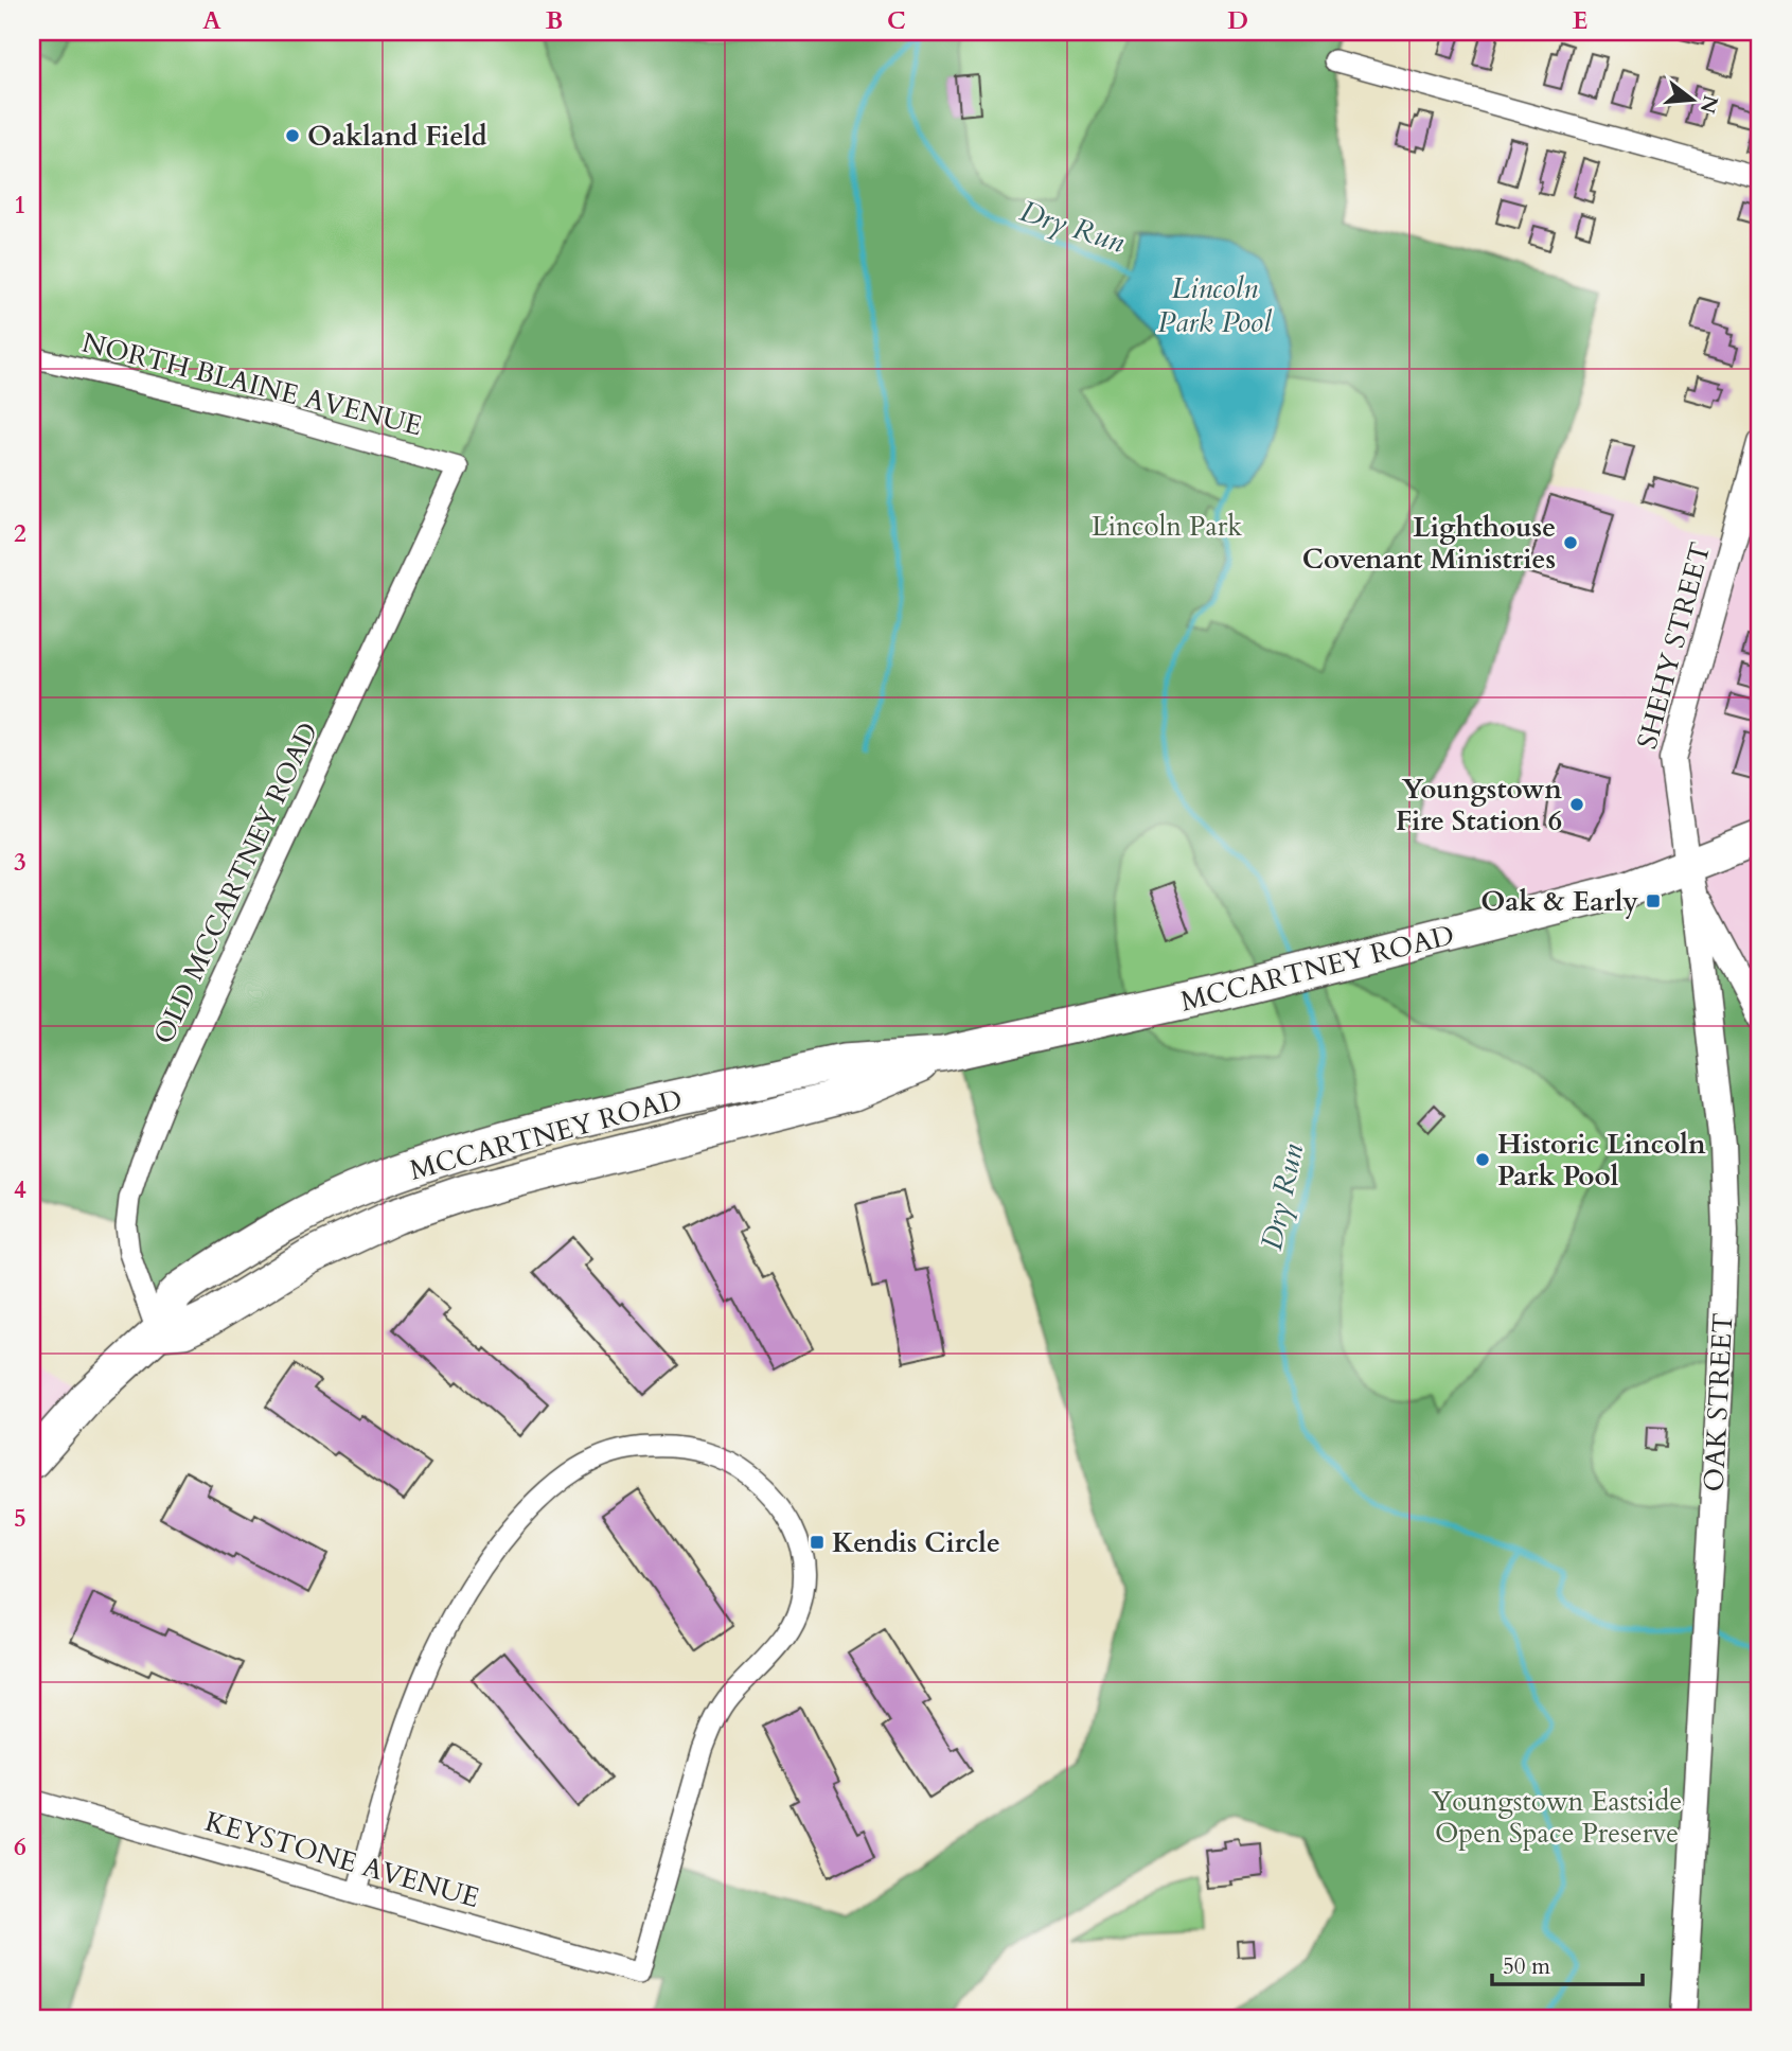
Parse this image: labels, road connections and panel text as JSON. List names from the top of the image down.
{
  "streets": {
    "highway": ["MCCARTNEY ROAD"],
    "street": [
      "NORTH BLAINE AVENUE",
      "SHEHY STREET",
      "OLD MCCARTNEY ROAD",
      "OAK STREET",
      "KEYSTONE AVENUE"
    ]
  },
  "crossings": [
    ["NORTH BLAINE AVENUE", "OLD MCCARTNEY ROAD"],
    ["SHEHY STREET", "MCCARTNEY ROAD"],
    ["SHEHY STREET", "OAK STREET"],
    ["OLD MCCARTNEY ROAD", "MCCARTNEY ROAD"],
    ["MCCARTNEY ROAD", "OAK STREET"]
  ],
  "water": ["Dry Run", "Lincoln Park Pool"],
  "parks": ["Lincoln Park", "Youngstown Eastside Open Space Preserve"],
  "places": {
    "other": [
      "Oakland Field",
      "Lighthouse Covenant Ministries",
      "Youngstown Fire Station 6",
      "Historic Lincoln Park Pool"
    ],
    "transit": ["Oak & Early", "Kendis Circle"]
  },
  "scale_bar": "50 m",
  "north": "right",
  "grid": {
    "columns": [
      "A",
      "B",
      "C",
      "D",
      "E"
    ],
    "rows": [
      "1",
      "2",
      "3",
      "4",
      "5",
      "6"
    ]
  }
}
